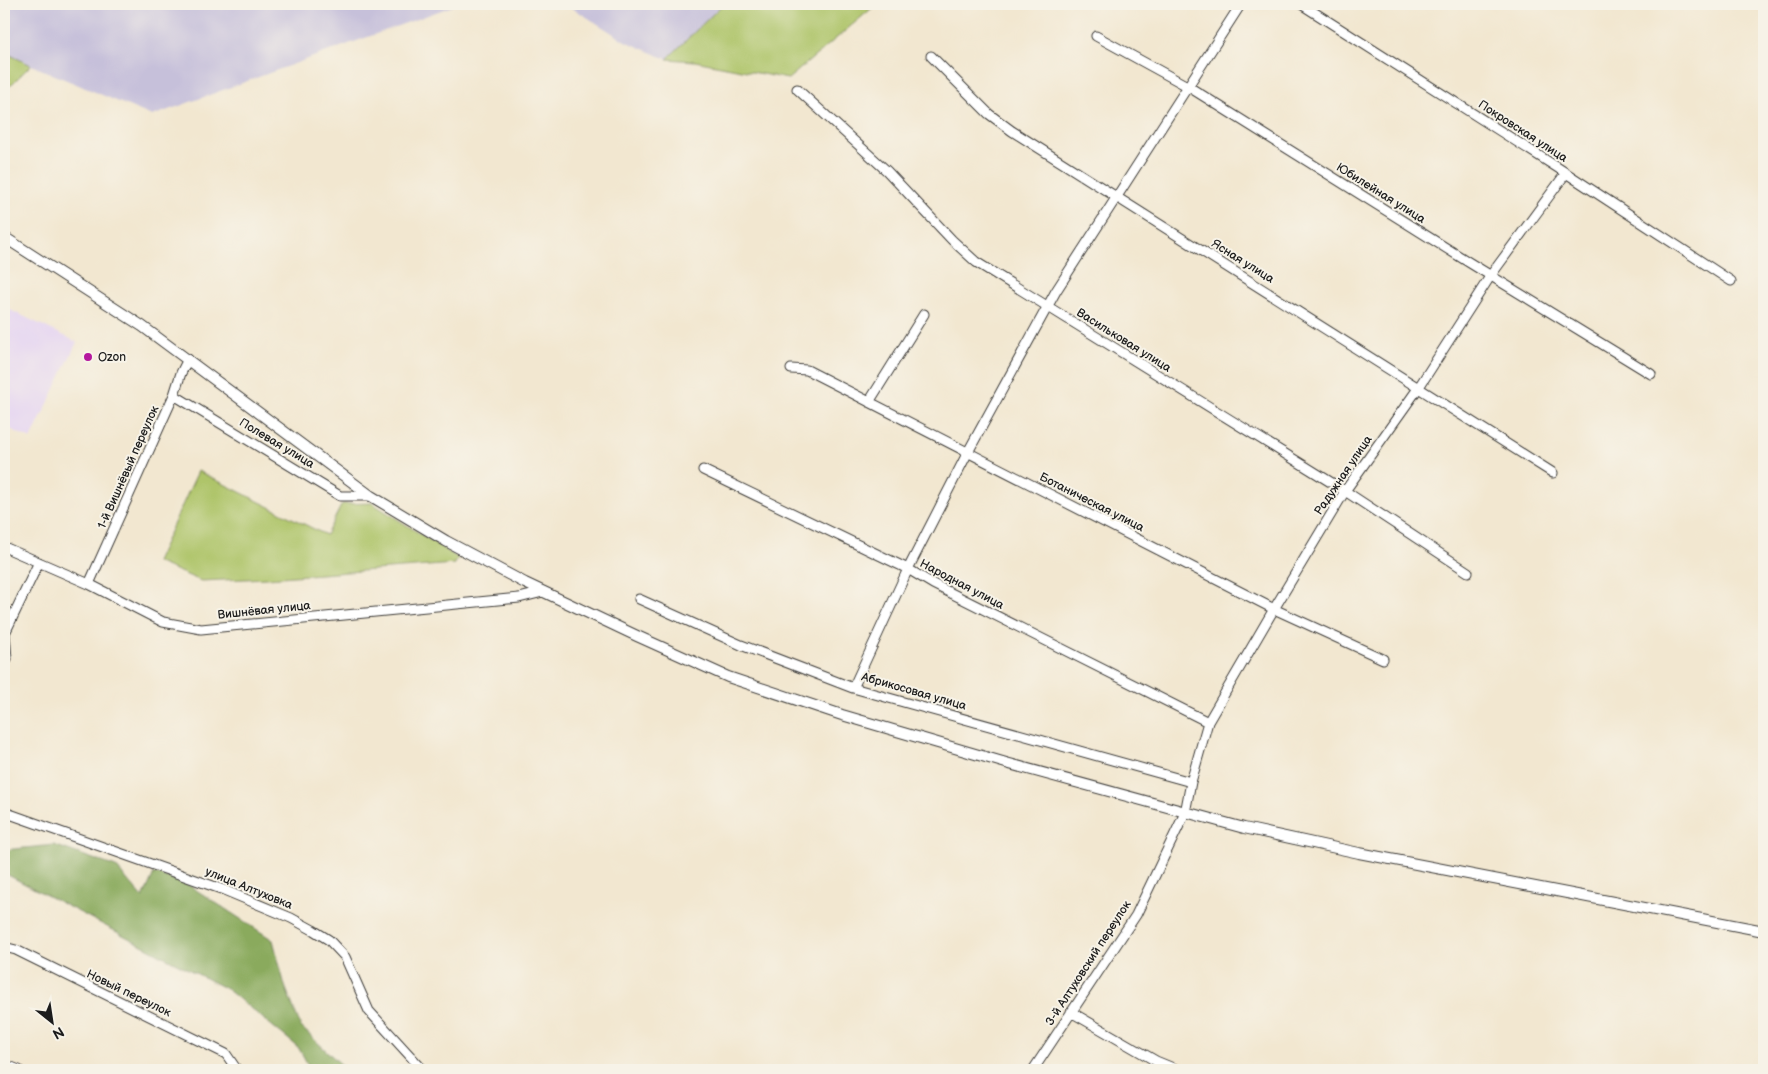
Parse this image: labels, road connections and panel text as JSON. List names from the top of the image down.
{
  "streets": {
    "street": [
      "Покровская улица",
      "Юбилейная улица",
      "Ясная улица",
      "Васильковая улица",
      "Полевая улица",
      "1-й Вишнёвый переулок",
      "Радужная улица",
      "Ботаническая улица",
      "Народная улица",
      "Вишнёвая улица",
      "Абрикосовая улица",
      "улица Алтуховка",
      "3-й Алтуховский переулок",
      "Новый переулок"
    ]
  },
  "crossings": [
    ["Покровская улица", "Радужная улица"],
    ["Юбилейная улица", "Радужная улица"],
    ["Ясная улица", "Радужная улица"],
    ["Васильковая улица", "Радужная улица"],
    ["Полевая улица", "1-й Вишнёвый переулок"],
    ["1-й Вишнёвый переулок", "Вишнёвая улица"],
    ["Радужная улица", "Ботаническая улица"],
    ["Радужная улица", "Народная улица"],
    ["Радужная улица", "Абрикосовая улица"],
    ["Радужная улица", "3-й Алтуховский переулок"]
  ],
  "places": ["Ozon"],
  "north": "bottom right"
}
